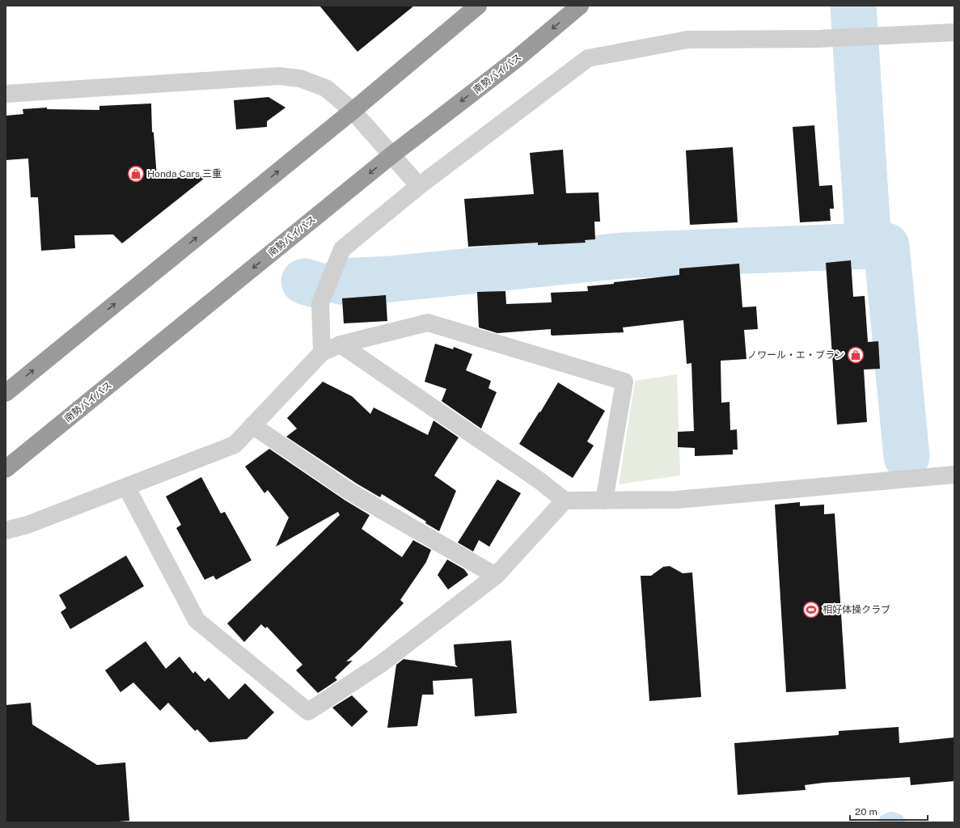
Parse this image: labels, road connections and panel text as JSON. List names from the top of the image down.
{
  "streets": {
    "highway": ["南勢バイパス"]
  },
  "places": {
    "shop": ["Honda Cars 三重", "ノワール・エ・ブラン"],
    "sports": ["相好体操クラブ"]
  },
  "scale_bar": "20 m"
}
